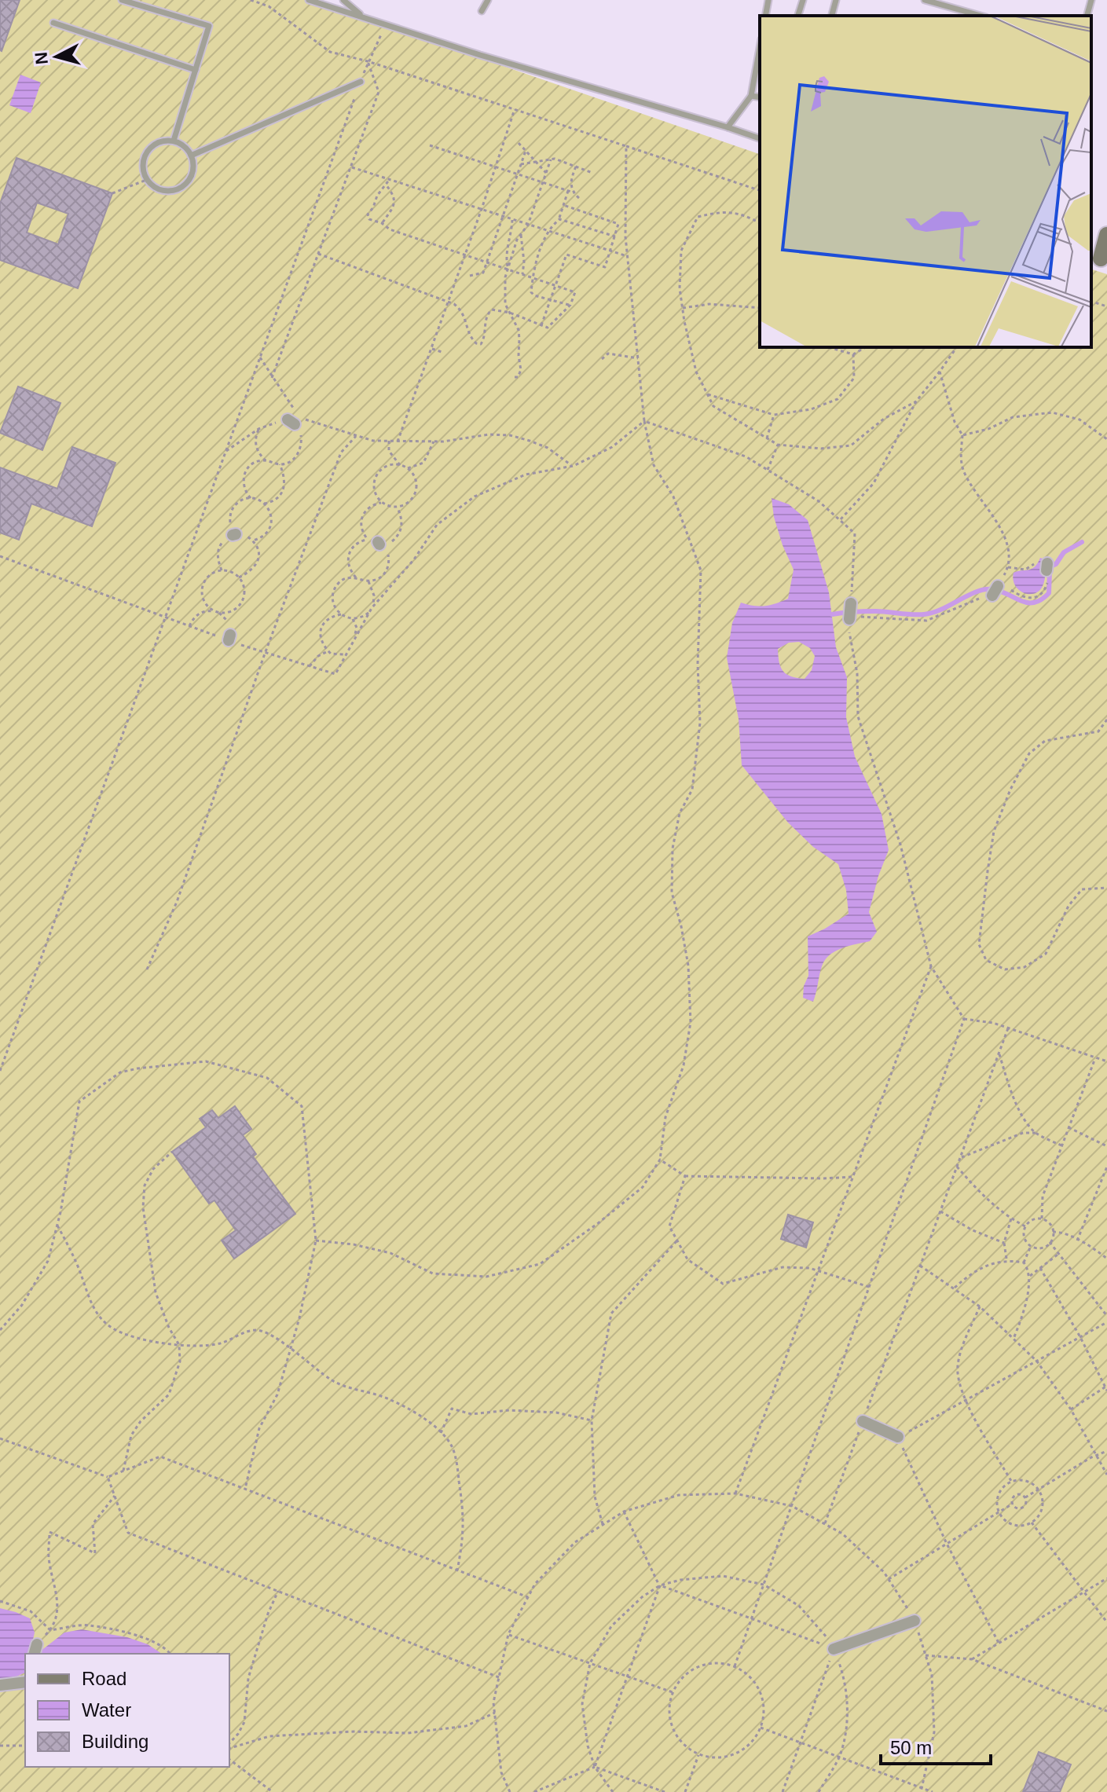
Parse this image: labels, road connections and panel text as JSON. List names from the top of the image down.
{
  "legend": ["Road", "Water", "Building"],
  "scale_bar": "50 m",
  "north": "left"
}
